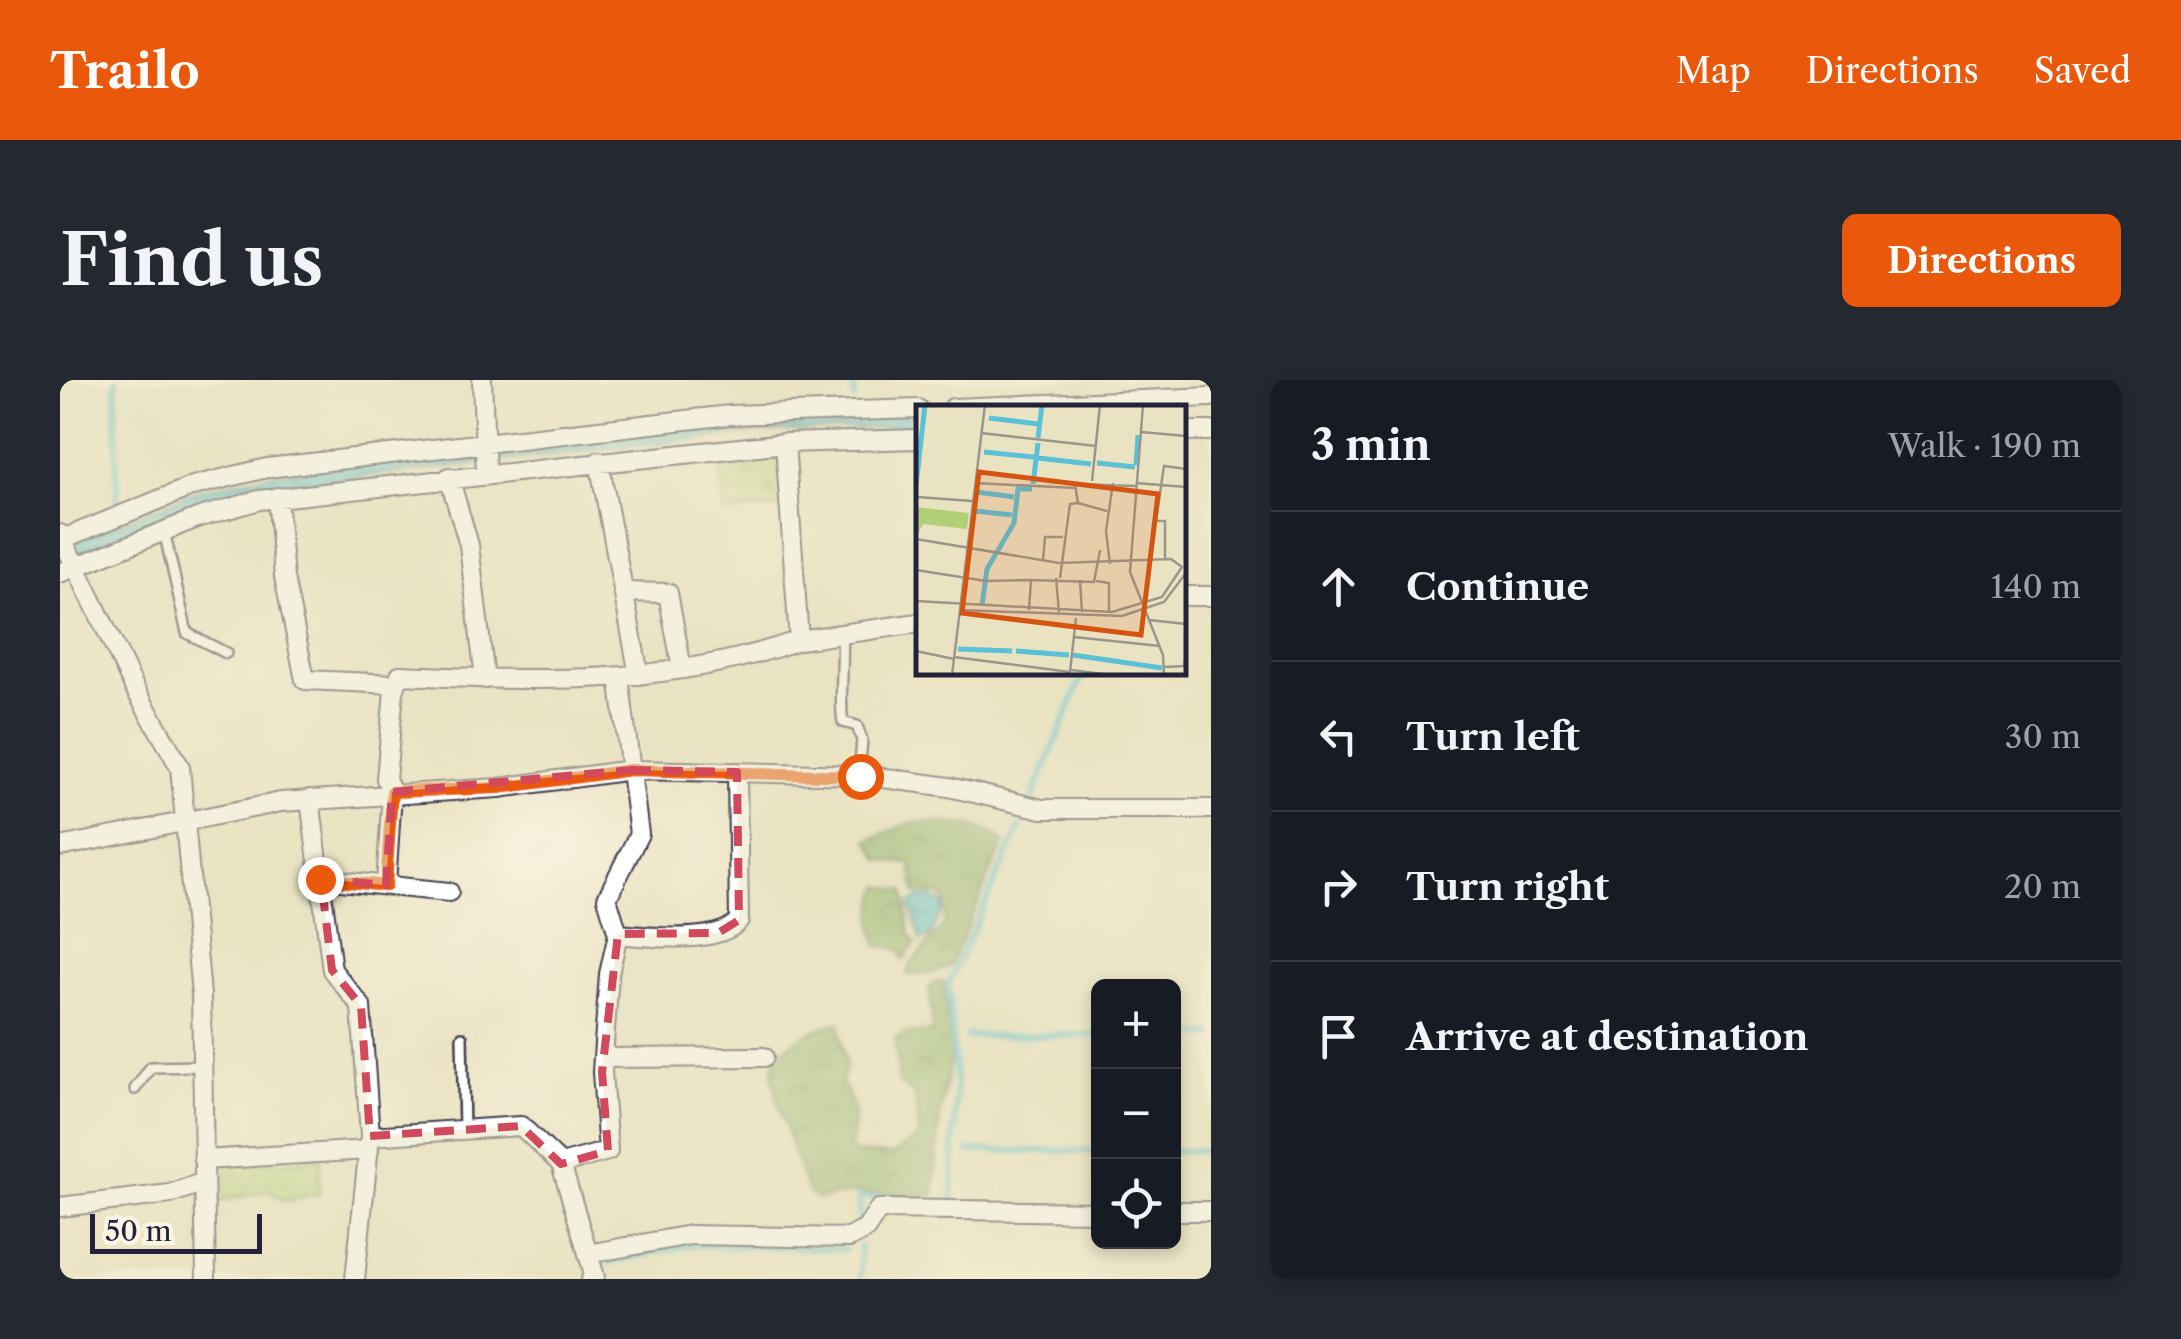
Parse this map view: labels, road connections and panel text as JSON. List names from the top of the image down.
{
  "scale_bar": "50 m",
  "page": {
    "header": "Trailo",
    "nav": ["Map", "Directions", "Saved"],
    "buttons": "Directions",
    "title": "Find us",
    "heading": ["3 min", "Walk · 190 m"],
    "list": [
      ["Continue", "140 m"],
      ["Turn left", "30 m"],
      ["Turn right", "20 m"],
      "Arrive at destination"
    ],
    "map_buttons": ["+", "−"],
    "scale": "50 m"
  }
}
